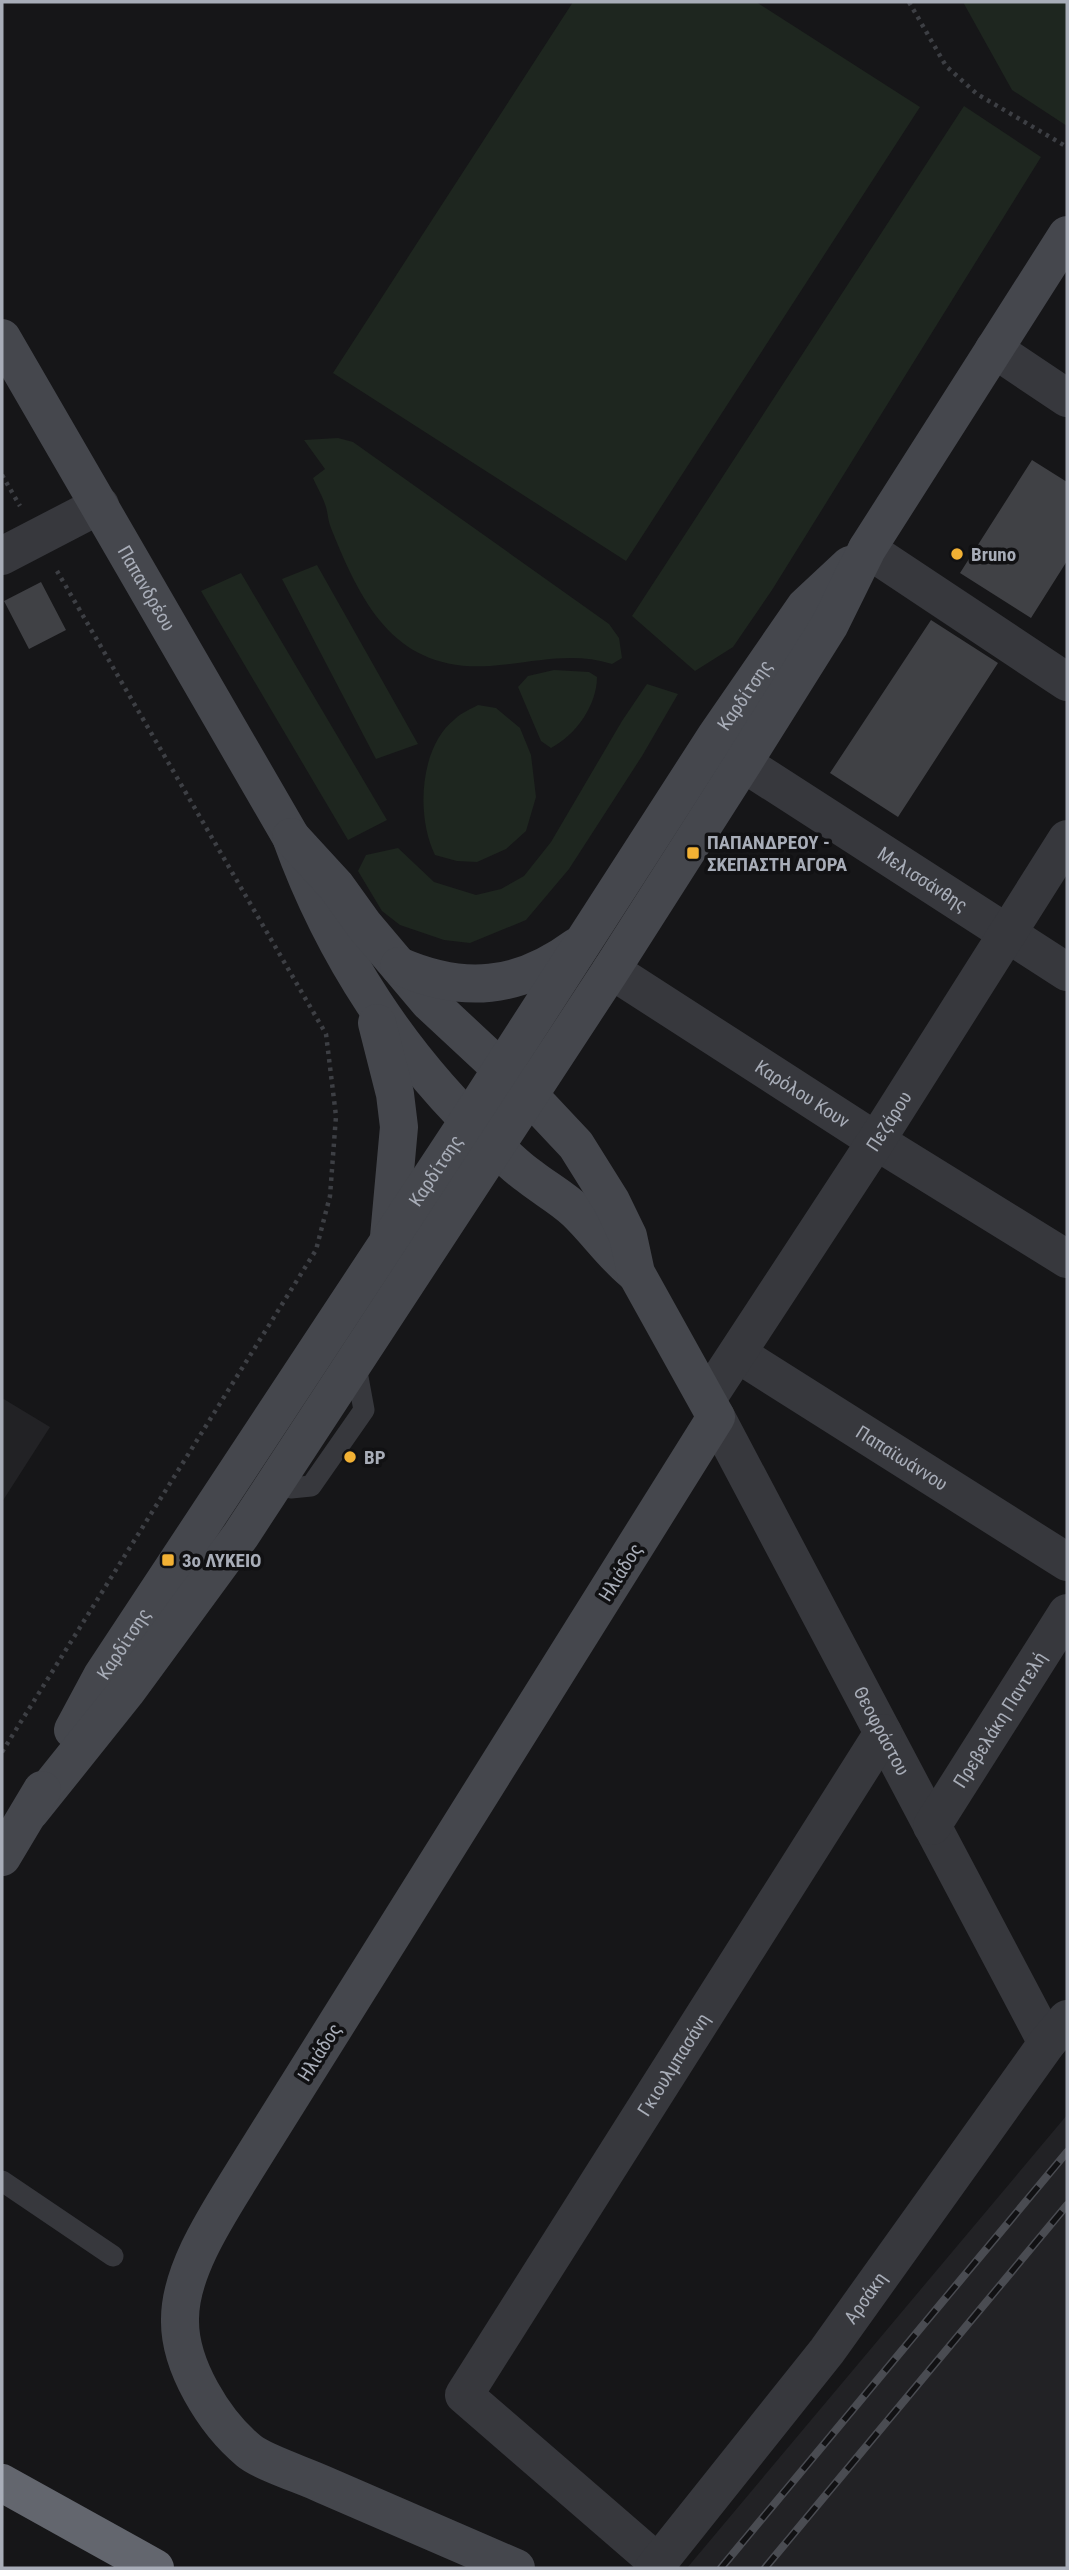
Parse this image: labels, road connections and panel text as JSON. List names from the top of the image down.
{
  "streets": {
    "main road": ["Παπανδρέου", "Καρδίτσης", "Ηλιάδος"],
    "street": [
      "Μελισσάνθης",
      "Καρόλου Κουν",
      "Πεζάρου",
      "Παπαϊωάννου",
      "Πρεβελάκη Παντελή",
      "Θεοφράστου",
      "Γκιουλμπασάνη",
      "Αρσάκη"
    ]
  },
  "crossings": [
    ["Καρδίτσης", "Μελισσάνθης"],
    ["Καρδίτσης", "Καρόλου Κουν"],
    ["Μελισσάνθης", "Πεζάρου"],
    ["Καρόλου Κουν", "Πεζάρου"],
    ["Πεζάρου", "Παπαϊωάννου"],
    ["Πεζάρου", "Ηλιάδος"],
    ["Πεζάρου", "Θεοφράστου"],
    ["Ηλιάδος", "Θεοφράστου"],
    ["Πρεβελάκη Παντελή", "Θεοφράστου"],
    ["Θεοφράστου", "Γκιουλμπασάνη"],
    ["Θεοφράστου", "Αρσάκη"],
    ["Γκιουλμπασάνη", "Αρσάκη"]
  ],
  "places": {
    "other": ["Bruno", "BP"],
    "transit": ["ΠΑΠΑΝΔΡΕΟΥ - ΣΚΕΠΑΣΤΗ ΑΓΟΡΑ", "3ο ΛΥΚΕΙΟ"]
  }
}
